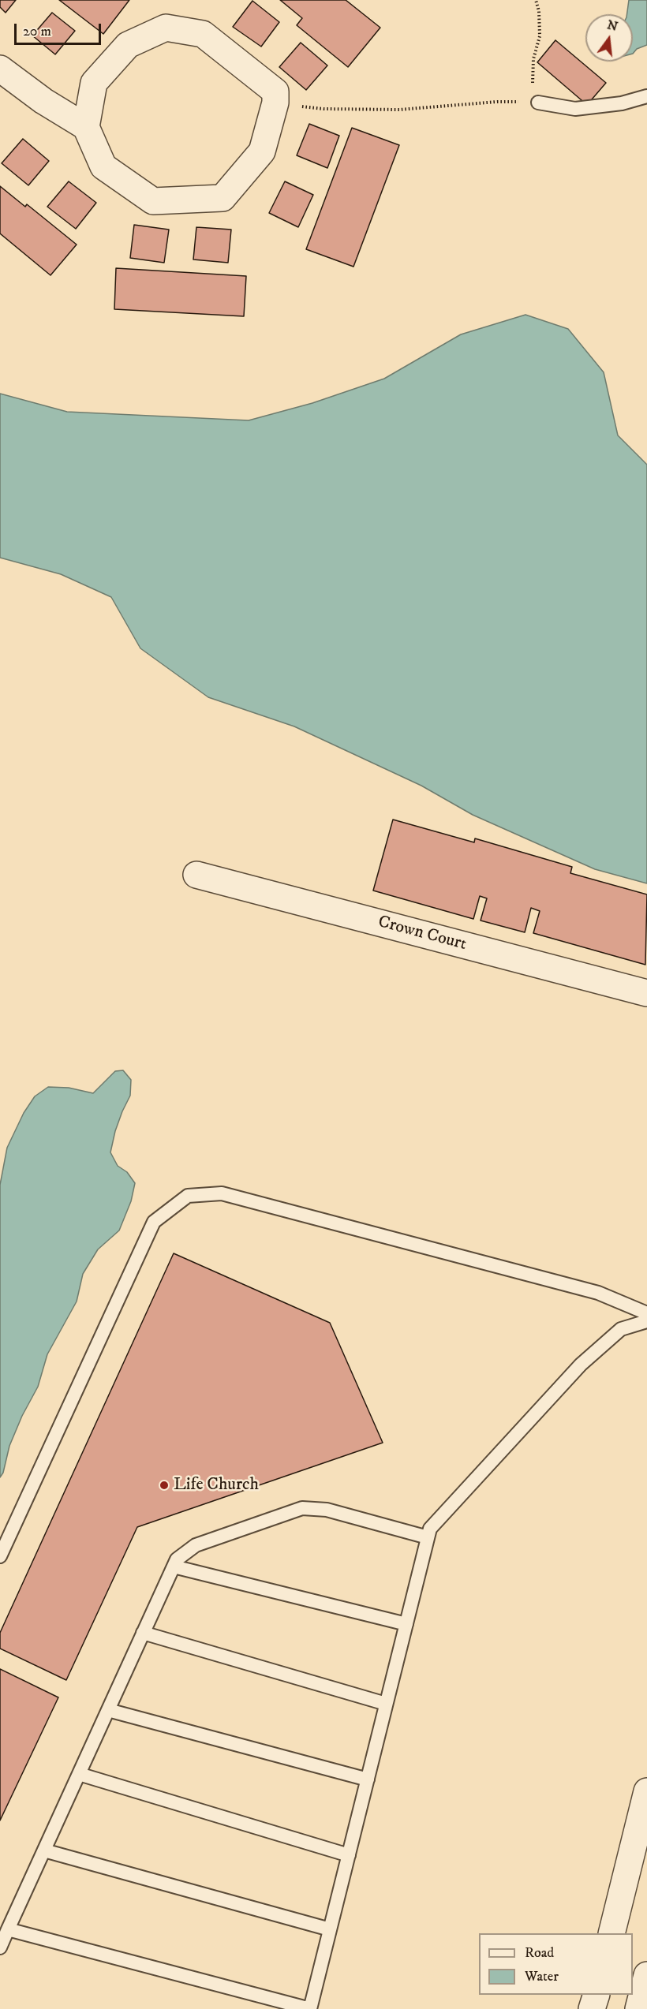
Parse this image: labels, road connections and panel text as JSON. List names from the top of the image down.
{
  "streets": {
    "street": ["Crown Court"]
  },
  "places": ["Life Church"],
  "legend": ["Road", "Water"],
  "scale_bar": "20 m",
  "north": "top"
}
